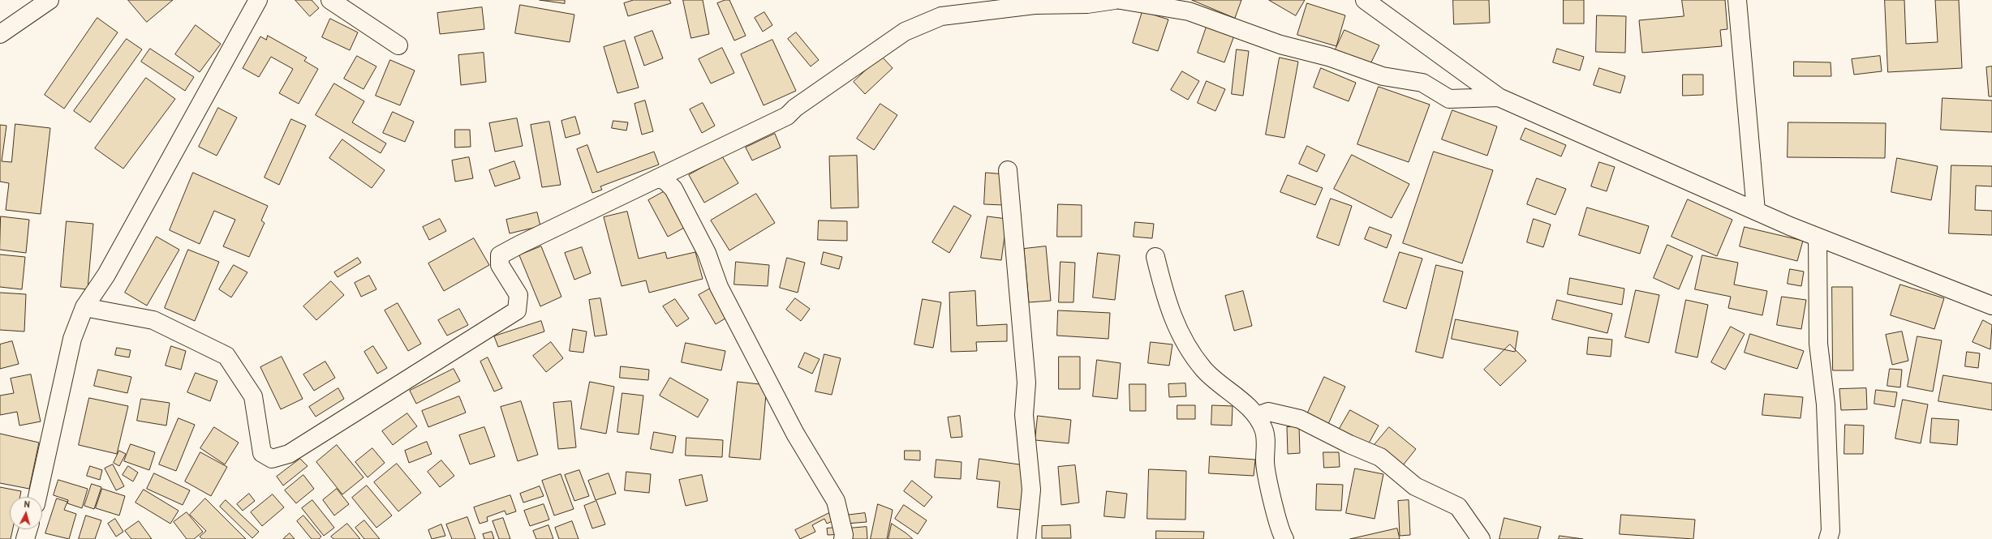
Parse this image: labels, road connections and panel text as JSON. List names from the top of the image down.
{
  "north": "top"
}
